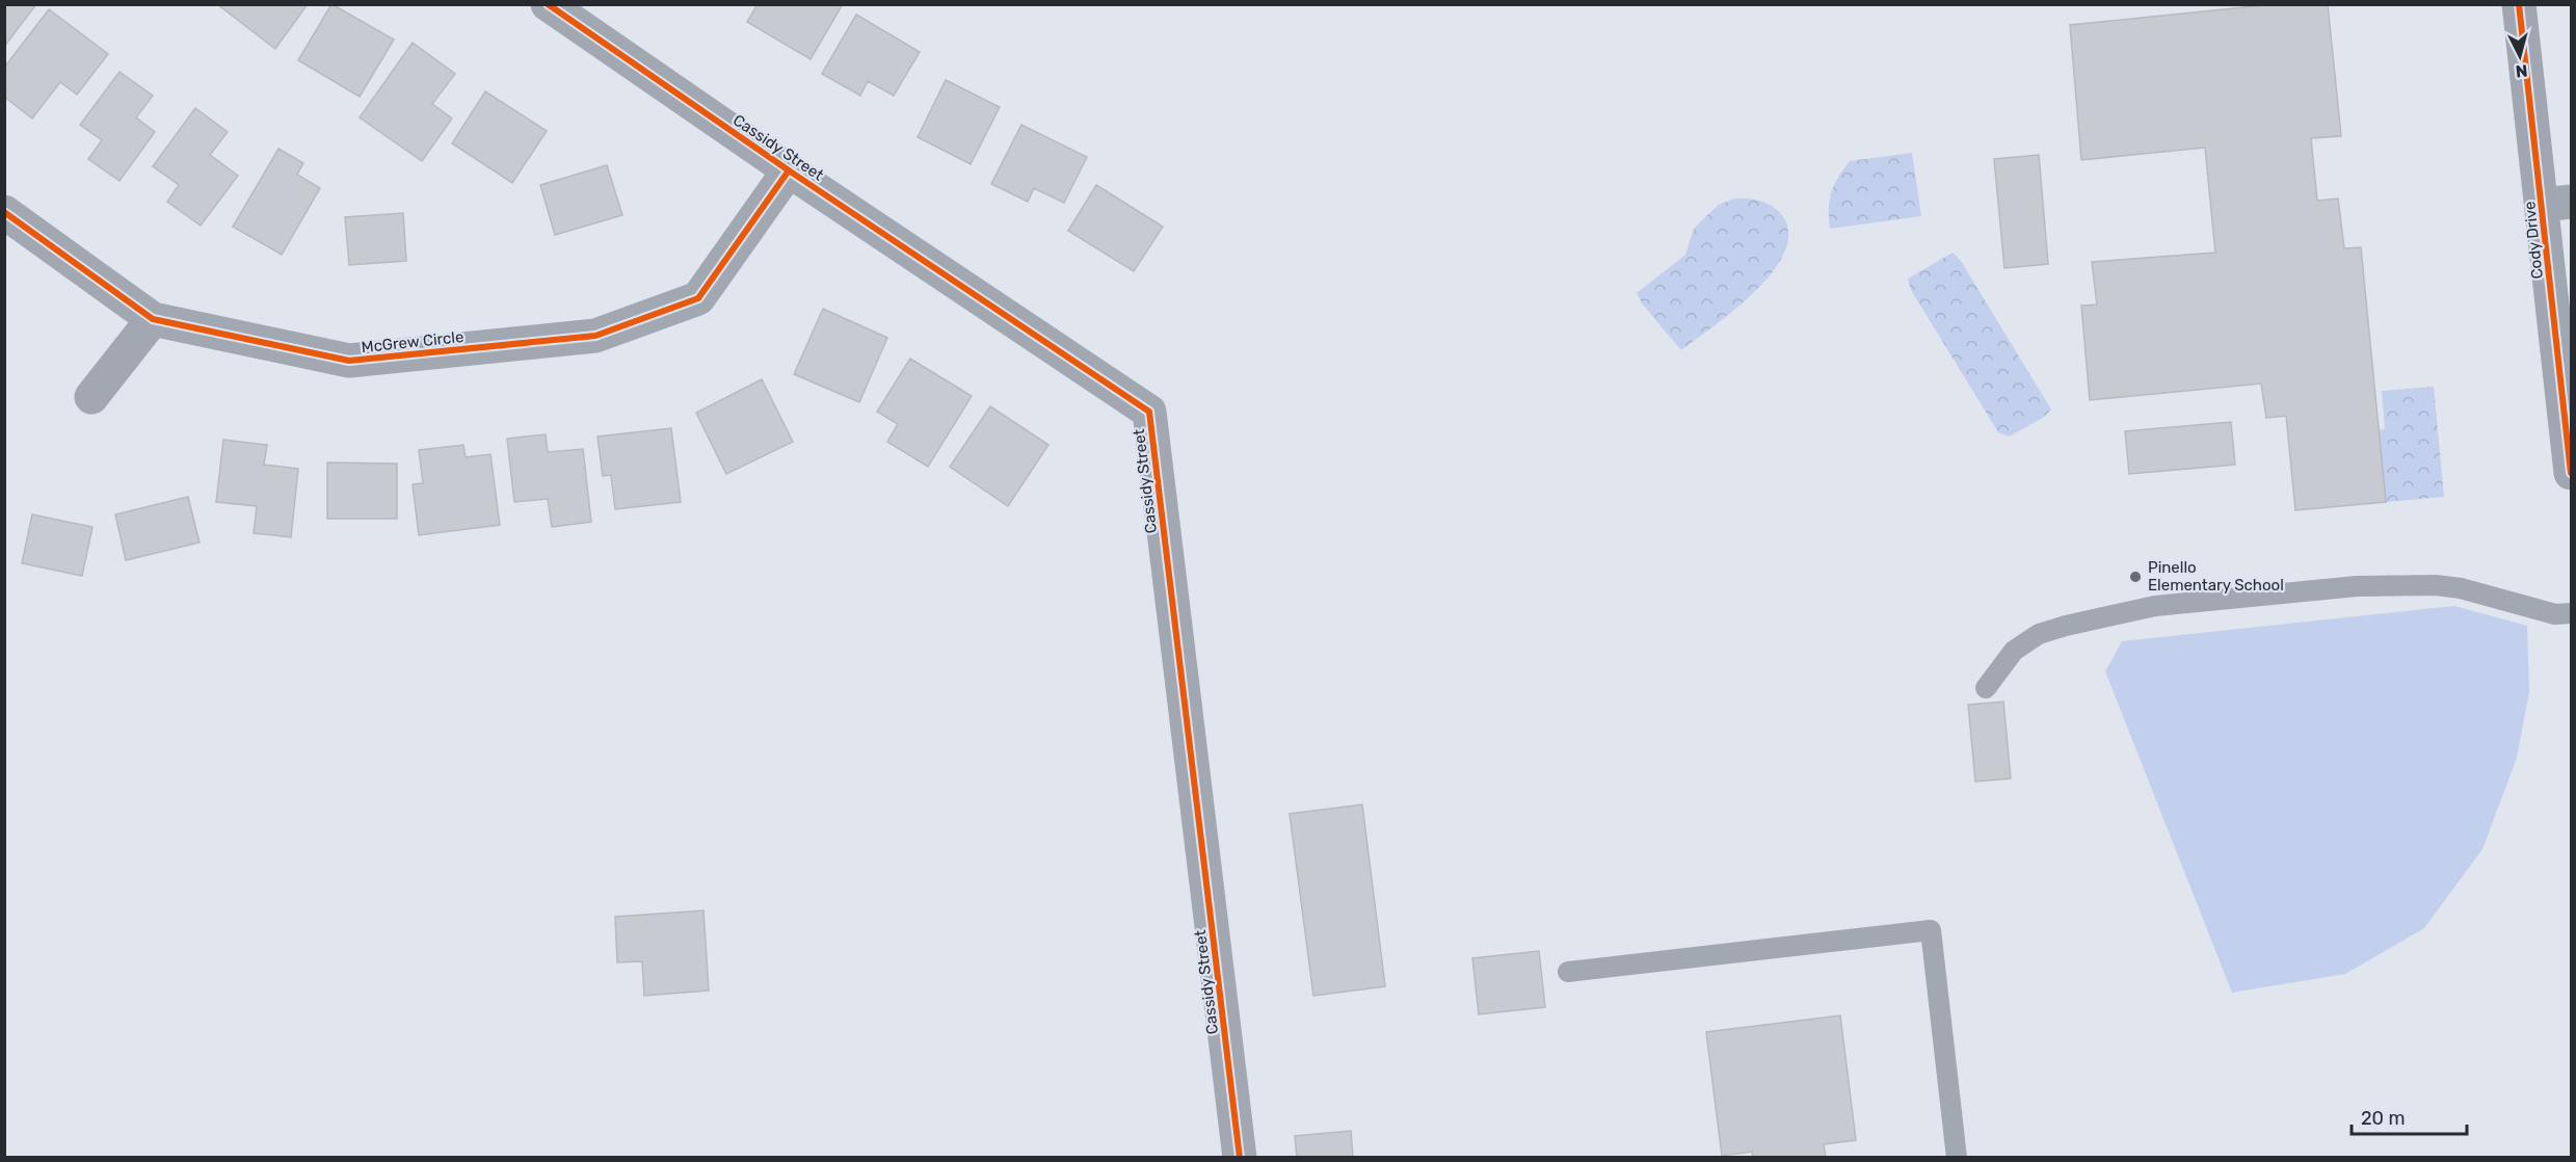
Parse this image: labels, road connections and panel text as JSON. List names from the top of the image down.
{
  "streets": {
    "street": ["Cassidy Street", "Cody Drive", "McGrew Circle"]
  },
  "crossings": [
    ["Cassidy Street", "McGrew Circle"]
  ],
  "places": ["Pinello Elementary School"],
  "scale_bar": "20 m",
  "north": "bottom"
}
